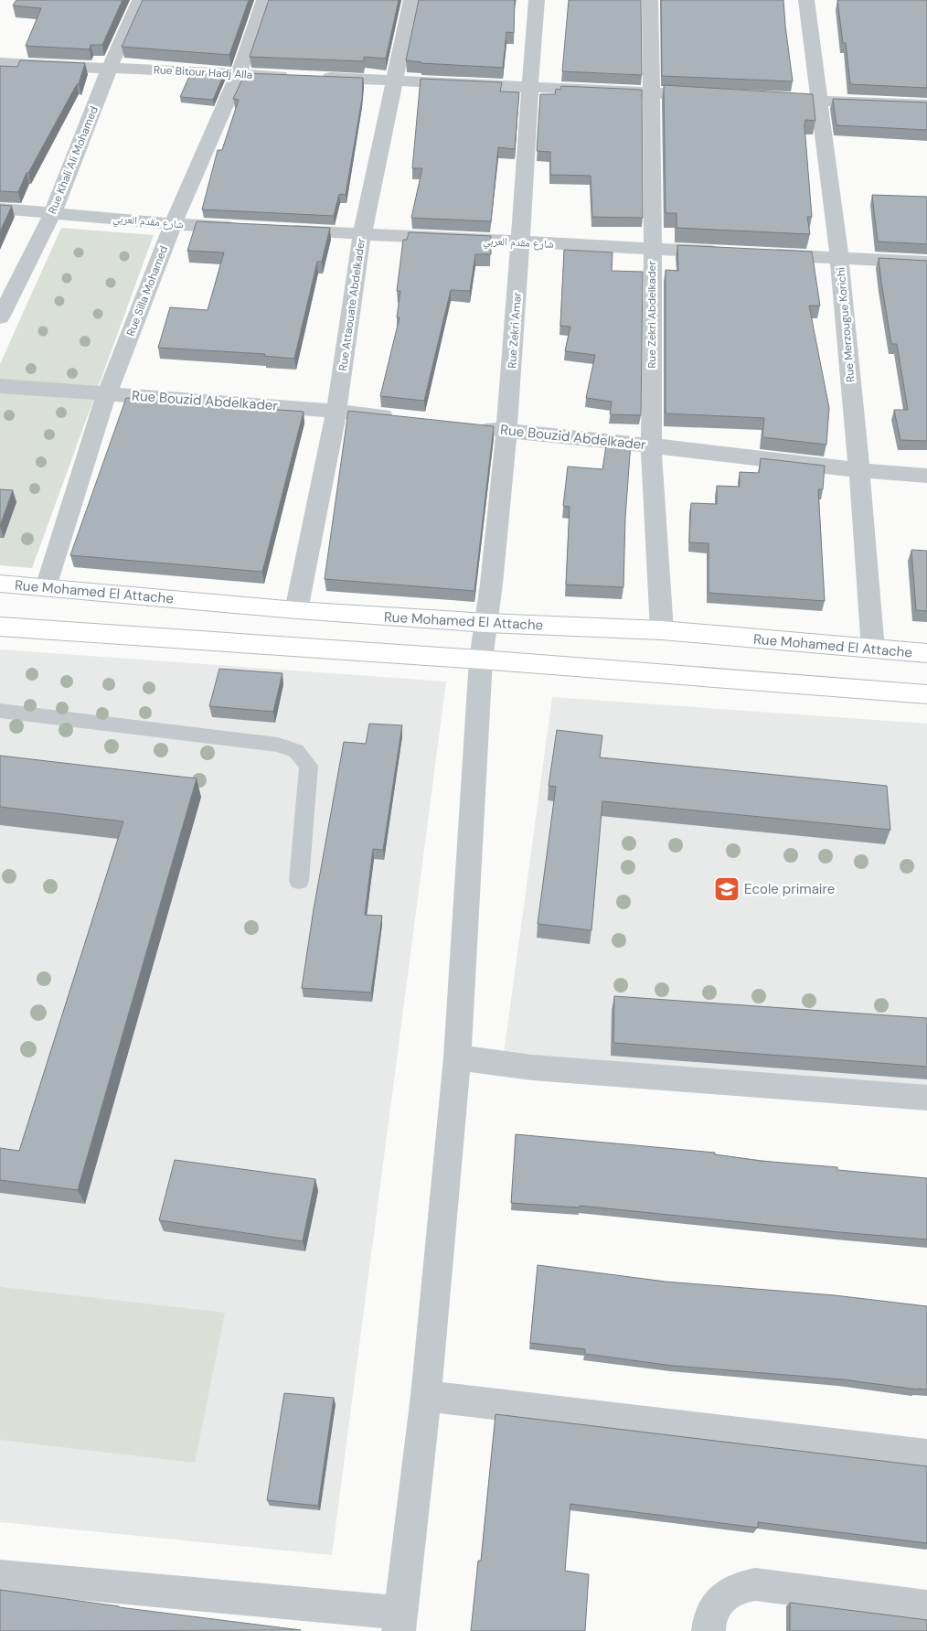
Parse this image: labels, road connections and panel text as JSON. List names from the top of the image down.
{
  "streets": {
    "street": [
      "Rue Bitour Hadj Alla",
      "Rue Khali Ali Mohamed",
      "شارع مقدم العربي",
      "Rue Silla Mohamed",
      "Rue Attaouate Abdelkader",
      "Rue Zekri Abdelkader",
      "Rue Merzougue Korichi",
      "Rue Zekri Amar",
      "Rue Bouzid Abdelkader",
      "Rue Mohamed El Attache"
    ]
  },
  "crossings": [
    ["Rue Bitour Hadj Alla", "Rue Khali Ali Mohamed"],
    ["Rue Bitour Hadj Alla", "Rue Silla Mohamed"],
    ["Rue Khali Ali Mohamed", "شارع مقدم العربي"],
    ["شارع مقدم العربي", "Rue Silla Mohamed"],
    ["شارع مقدم العربي", "Rue Attaouate Abdelkader"],
    ["شارع مقدم العربي", "Rue Zekri Abdelkader"],
    ["شارع مقدم العربي", "Rue Zekri Amar"],
    ["Rue Silla Mohamed", "Rue Bouzid Abdelkader"],
    ["Rue Silla Mohamed", "Rue Mohamed El Attache"],
    ["Rue Attaouate Abdelkader", "Rue Bouzid Abdelkader"],
    ["Rue Attaouate Abdelkader", "Rue Mohamed El Attache"],
    ["Rue Zekri Abdelkader", "Rue Bouzid Abdelkader"],
    ["Rue Zekri Abdelkader", "Rue Mohamed El Attache"],
    ["Rue Merzougue Korichi", "Rue Bouzid Abdelkader"],
    ["Rue Merzougue Korichi", "Rue Mohamed El Attache"],
    ["Rue Zekri Amar", "Rue Bouzid Abdelkader"],
    ["Rue Zekri Amar", "Rue Mohamed El Attache"]
  ],
  "places": {
    "school or university": ["Ecole primaire"]
  }
}
